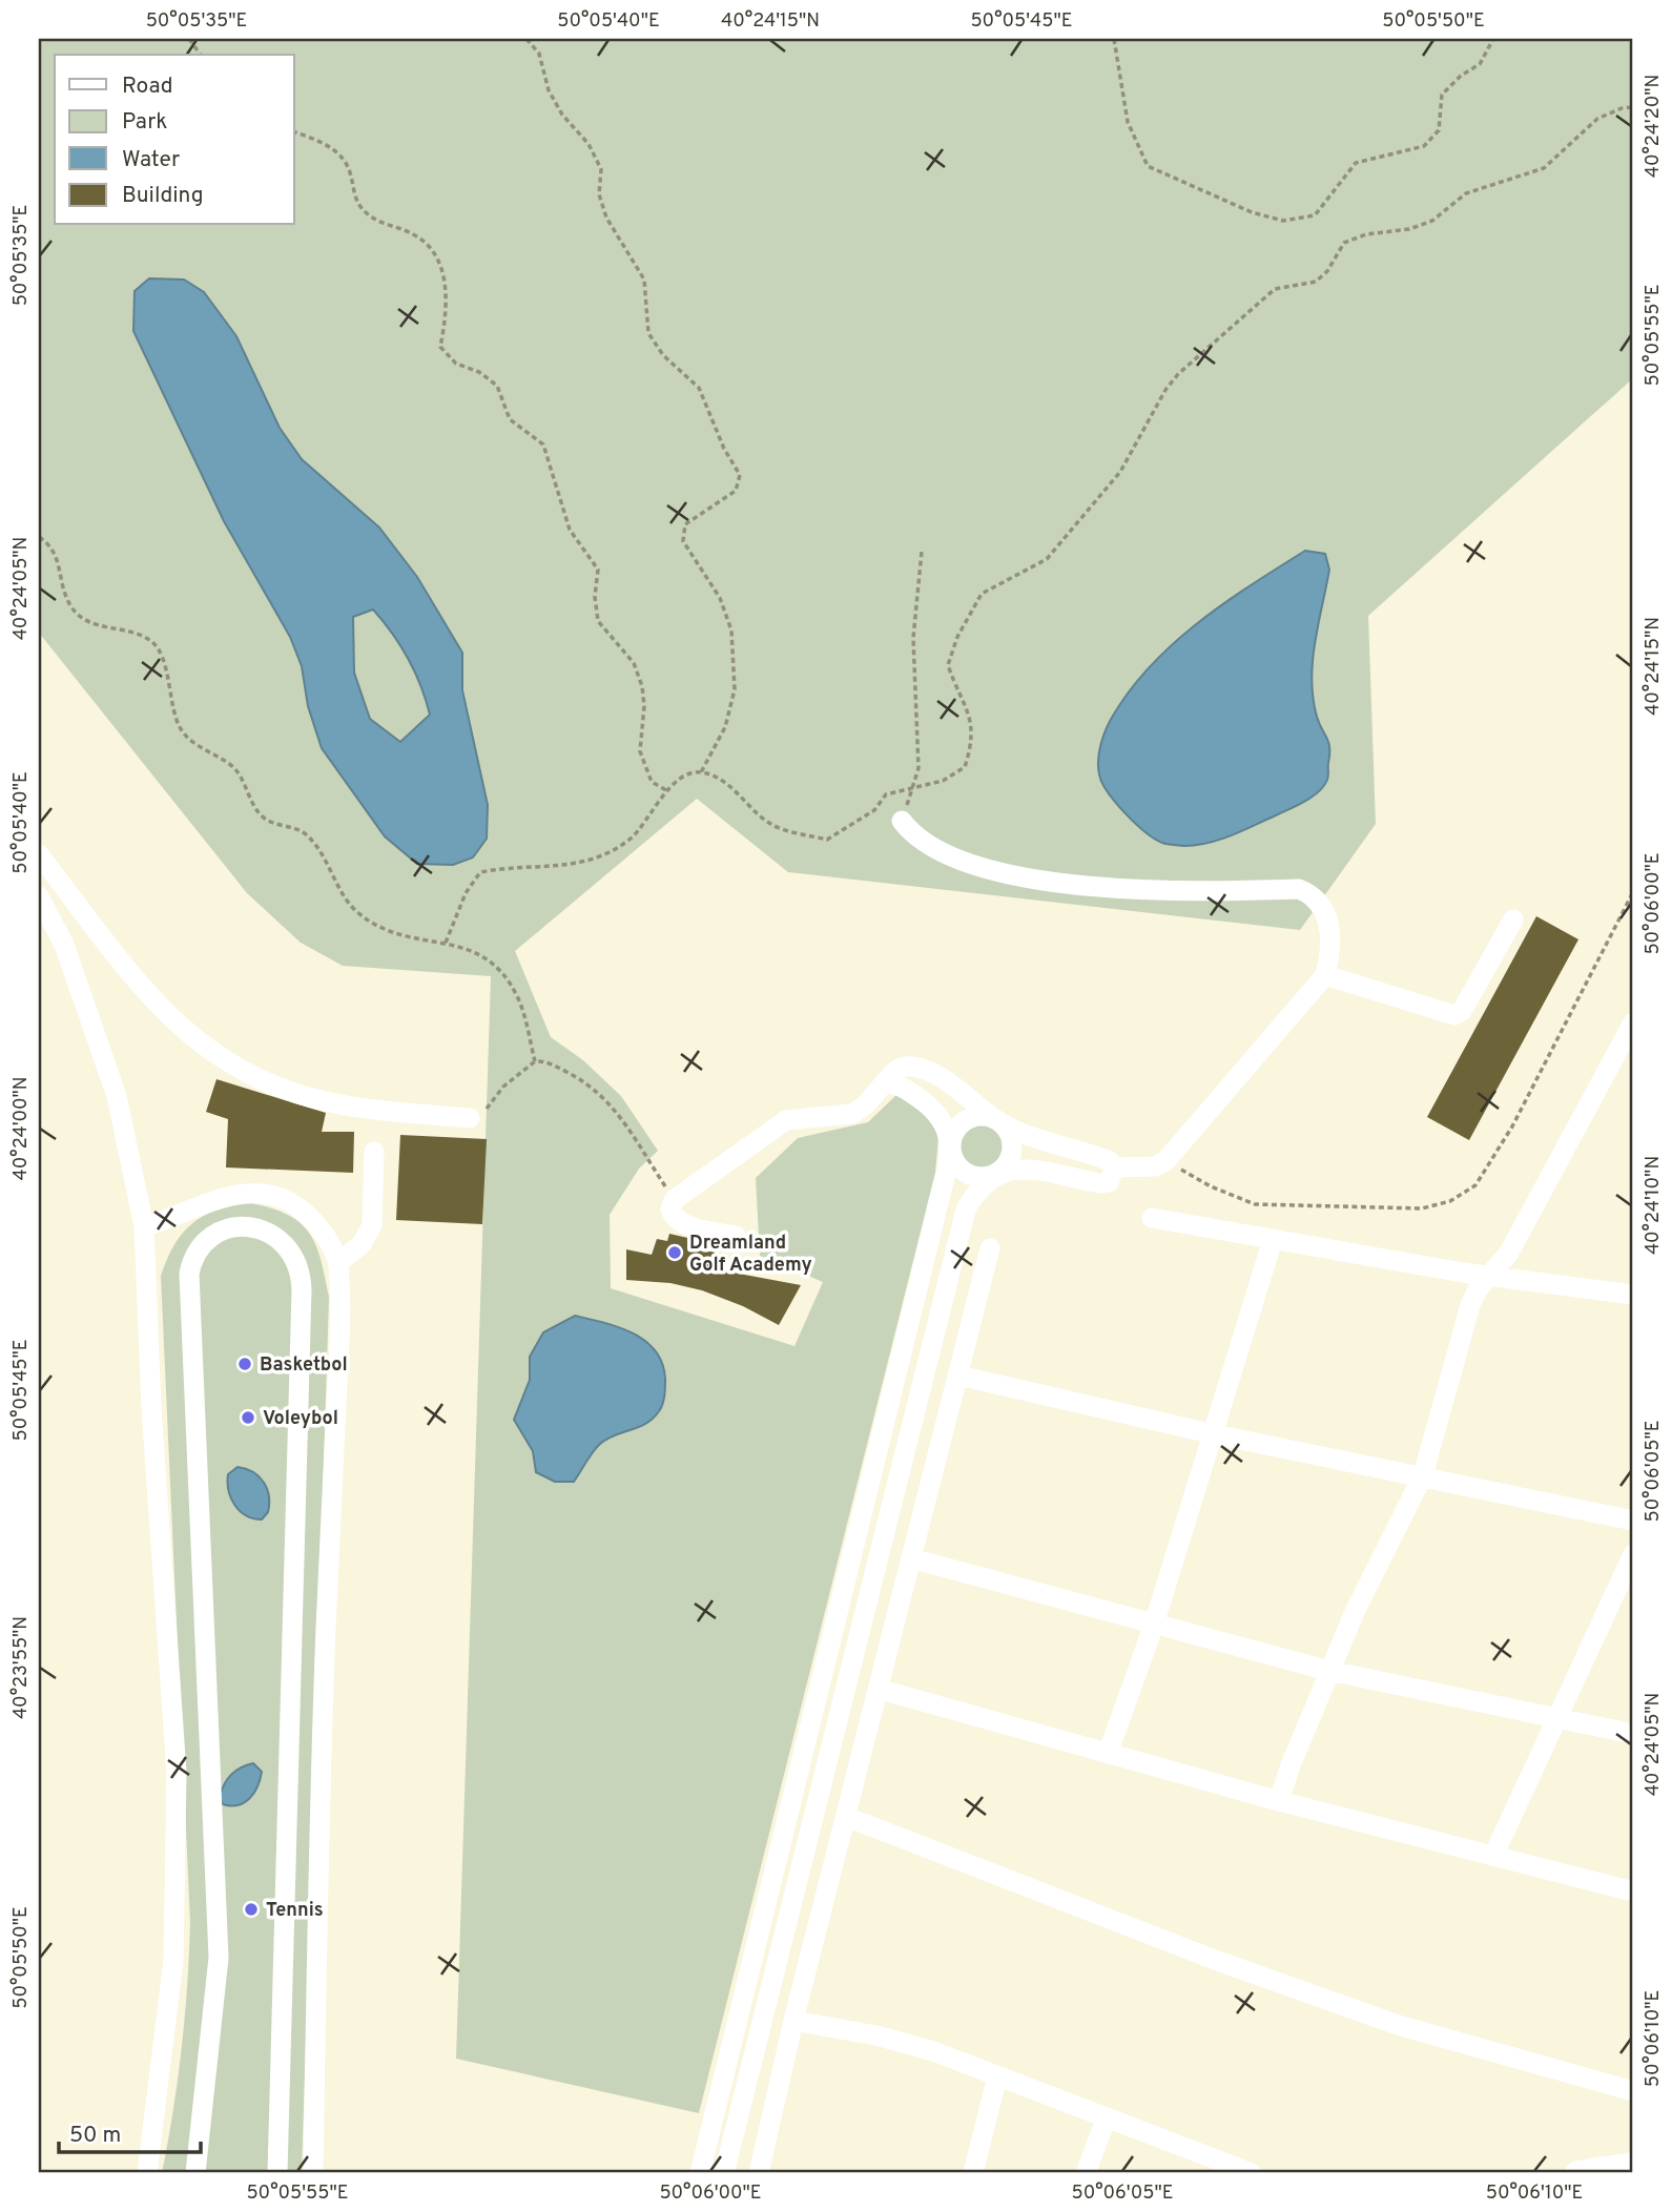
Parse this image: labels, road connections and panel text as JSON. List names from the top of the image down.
{
  "places": [
    "Dreamland Golf Academy",
    "Basketbol",
    "Voleybol",
    "Tennis"
  ],
  "legend": [
    "Road",
    "Park",
    "Water",
    "Building"
  ],
  "scale_bar": "50 m",
  "coordinates": [
    "50°05'35\"E",
    "50°05'40\"E",
    "40°24'15\"N",
    "50°05'45\"E",
    "50°05'50\"E",
    "40°24'20\"N",
    "50°05'55\"E",
    "40°24'05\"N",
    "50°06'00\"E",
    "40°24'00\"N",
    "40°24'10\"N",
    "50°06'05\"E",
    "40°23'55\"N",
    "50°06'10\"E"
  ]
}
